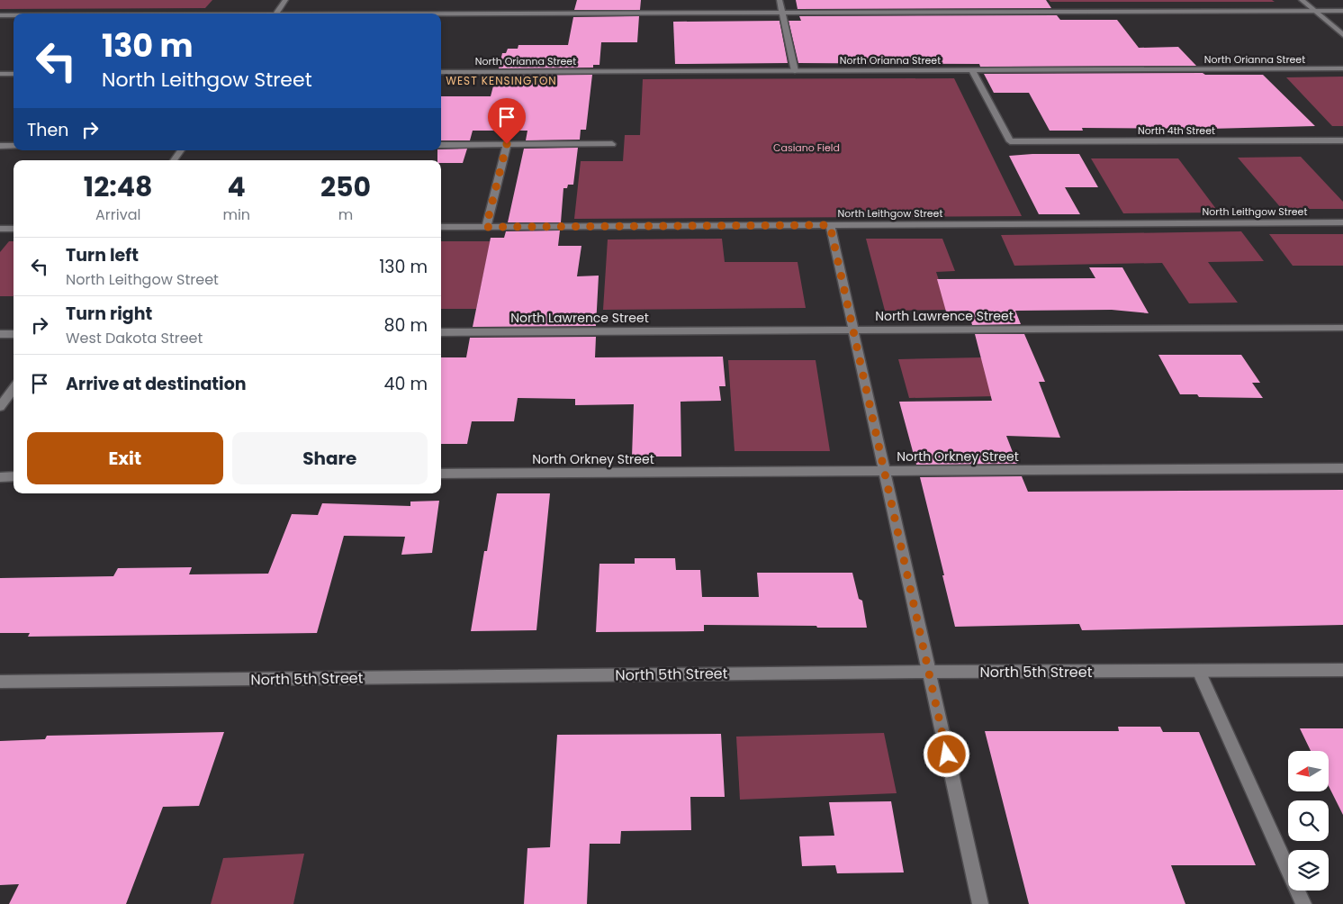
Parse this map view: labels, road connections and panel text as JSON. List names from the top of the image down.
{
  "streets": {
    "street": [
      "North Orianna Street",
      "North 4th Street",
      "North Leithgow Street",
      "North Lawrence Street",
      "North Orkney Street",
      "North 5th Street"
    ]
  },
  "crossings": [
    ["North Orianna Street", "North 4th Street"]
  ],
  "districts": ["WEST KENSINGTON"],
  "parks": ["Casiano Field"],
  "north": "left",
  "page": {
    "turn": ["130 m", "North Leithgow Street"],
    "then": "Then",
    "eta": [
      "12:48",
      "Arrival",
      "4",
      "min",
      "250",
      "m"
    ],
    "list": [
      {
        "name": "Turn left",
        "note": "North Leithgow Street",
        "value": "130 m"
      },
      {
        "name": "Turn right",
        "note": "West Dakota Street",
        "value": "80 m"
      },
      {
        "name": "Arrive at destination",
        "value": "40 m"
      }
    ],
    "buttons": ["Exit", "Share"]
  }
}
